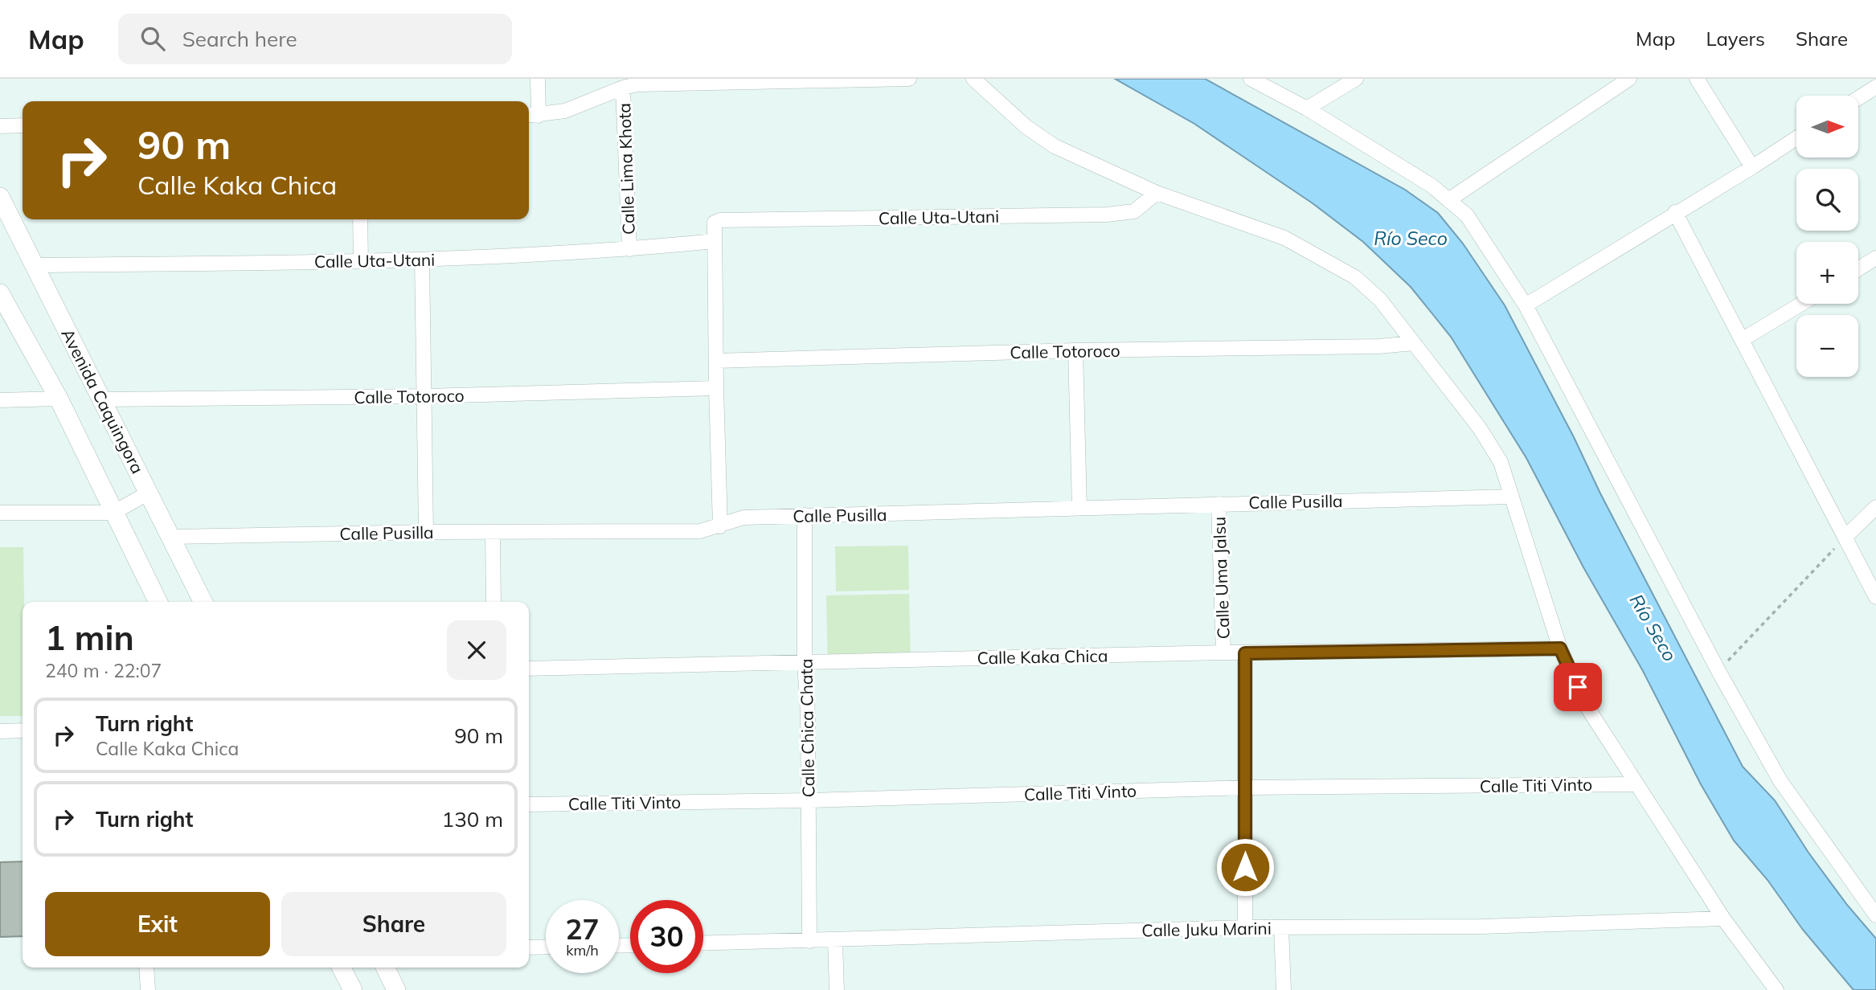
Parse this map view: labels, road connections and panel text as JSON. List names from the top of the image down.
{
  "streets": {
    "street": [
      "Calle Lima Khota",
      "Calle Uta-Utani",
      "Calle Totoroco",
      "Avenida Caquingora",
      "Calle Pusilla",
      "Calle Uma Jalsu",
      "Calle Kaka Chica",
      "Calle Chica Chata",
      "Calle Titi Vinto",
      "Calle Juku Marini"
    ]
  },
  "crossings": [
    ["Calle Lima Khota", "Calle Uta-Utani"],
    ["Calle Uta-Utani", "Avenida Caquingora"],
    ["Calle Totoroco", "Avenida Caquingora"],
    ["Avenida Caquingora", "Calle Pusilla"],
    ["Calle Pusilla", "Calle Uma Jalsu"],
    ["Calle Pusilla", "Calle Chica Chata"],
    ["Calle Uma Jalsu", "Calle Kaka Chica"],
    ["Calle Uma Jalsu", "Calle Titi Vinto"],
    ["Calle Uma Jalsu", "Calle Juku Marini"],
    ["Calle Kaka Chica", "Calle Chica Chata"],
    ["Calle Chica Chata", "Calle Titi Vinto"],
    ["Calle Chica Chata", "Calle Juku Marini"]
  ],
  "water": ["Río Seco"],
  "north": "right",
  "page": {
    "header": "Map",
    "search": "Search here",
    "nav": ["Map", "Layers", "Share"],
    "map_buttons": ["+", "−"],
    "turn": ["90 m", "Calle Kaka Chica"],
    "heading": ["1 min", "240 m · 22:07"],
    "list": [
      {
        "name": "Turn right",
        "note": "Calle Kaka Chica",
        "value": "90 m"
      },
      {
        "name": "Turn right",
        "value": "130 m"
      }
    ],
    "buttons": ["Exit", "Share"],
    "speed": "27 km/h",
    "limit": "30"
  }
}
